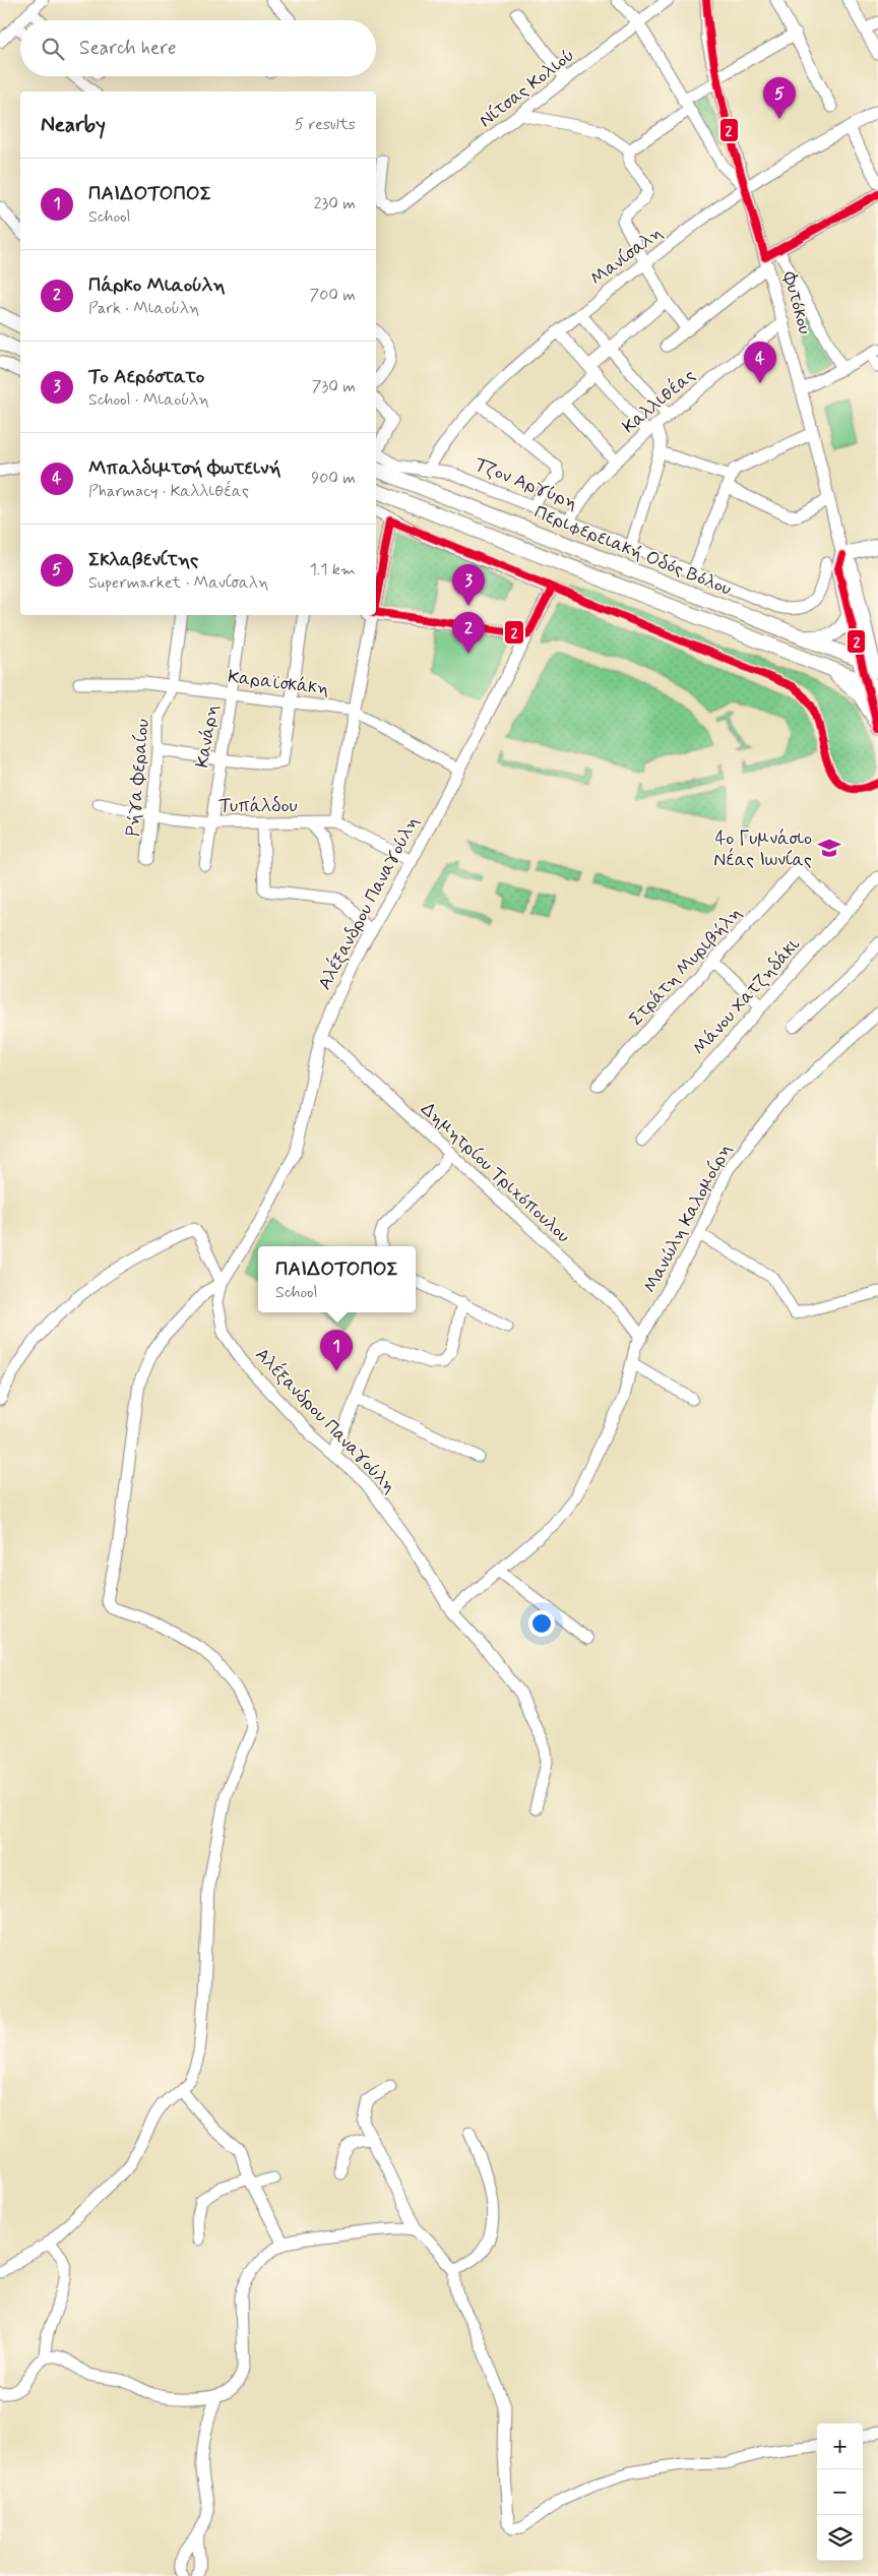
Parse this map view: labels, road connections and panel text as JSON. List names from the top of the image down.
{
  "streets": {
    "main road": ["Φυτόκου", "Περιφερειακή Οδός Βόλου"],
    "street": [
      "Νίτσας Κολιού",
      "Μανίσαλη",
      "Καλλιθέας",
      "Τζον Αργύρη",
      "Καραϊσκάκη",
      "Κανάρη",
      "Ρήγα Φεραίου",
      "Τυπάλδου",
      "Αλέξανδρου Παναγούλη",
      "Στράτη Μυριβήλη",
      "Μάνου Χατζηδάκι",
      "Δημητρίου Τριχόπουλου",
      "Μανώλη Καλομοίρη"
    ]
  },
  "crossings": [
    ["Μανίσαλη", "Φυτόκου"],
    ["Μανίσαλη", "Τζον Αργύρη"],
    ["Φυτόκου", "Καλλιθέας"],
    ["Φυτόκου", "Περιφερειακή Οδός Βόλου"],
    ["Καλλιθέας", "Τζον Αργύρη"],
    ["Καραϊσκάκη", "Κανάρη"],
    ["Καραϊσκάκη", "Ρήγα Φεραίου"],
    ["Καραϊσκάκη", "Αλέξανδρου Παναγούλη"],
    ["Κανάρη", "Τυπάλδου"],
    ["Ρήγα Φεραίου", "Τυπάλδου"],
    ["Αλέξανδρου Παναγούλη", "Δημητρίου Τριχόπουλου"],
    ["Αλέξανδρου Παναγούλη", "Μανώλη Καλομοίρη"],
    ["Στράτη Μυριβήλη", "Μάνου Χατζηδάκι"],
    ["Δημητρίου Τριχόπουλου", "Μανώλη Καλομοίρη"]
  ],
  "places": {
    "school or university": ["4ο Γυμνάσιο Νέας Ιωνίας"]
  },
  "lines": ["transit line 2"],
  "page": {
    "search": "Search here",
    "pins": [
      "5",
      "4",
      "3",
      "2",
      "1"
    ],
    "heading": ["Nearby", "5 results"],
    "list": [
      {
        "mark": "1",
        "name": "ΠΑΙΔΟΤΟΠΟΣ",
        "note": "School",
        "value": "230 m"
      },
      {
        "mark": "2",
        "name": "Πάρκο Μιαούλη",
        "note": "Park · Μιαούλη",
        "value": "700 m"
      },
      {
        "mark": "3",
        "name": "Το Αερόστατο",
        "note": "School · Μιαούλη",
        "value": "730 m"
      },
      {
        "mark": "4",
        "name": "Μπαλδιμτσή Φωτεινή",
        "note": "Pharmacy · Καλλιθέας",
        "value": "900 m"
      },
      {
        "mark": "5",
        "name": "Σκλαβενίτης",
        "note": "Supermarket · Μανίσαλη",
        "value": "1.1 km"
      }
    ],
    "popup": ["ΠΑΙΔΟΤΟΠΟΣ", "School"],
    "map_buttons": ["+", "−"]
  }
}
